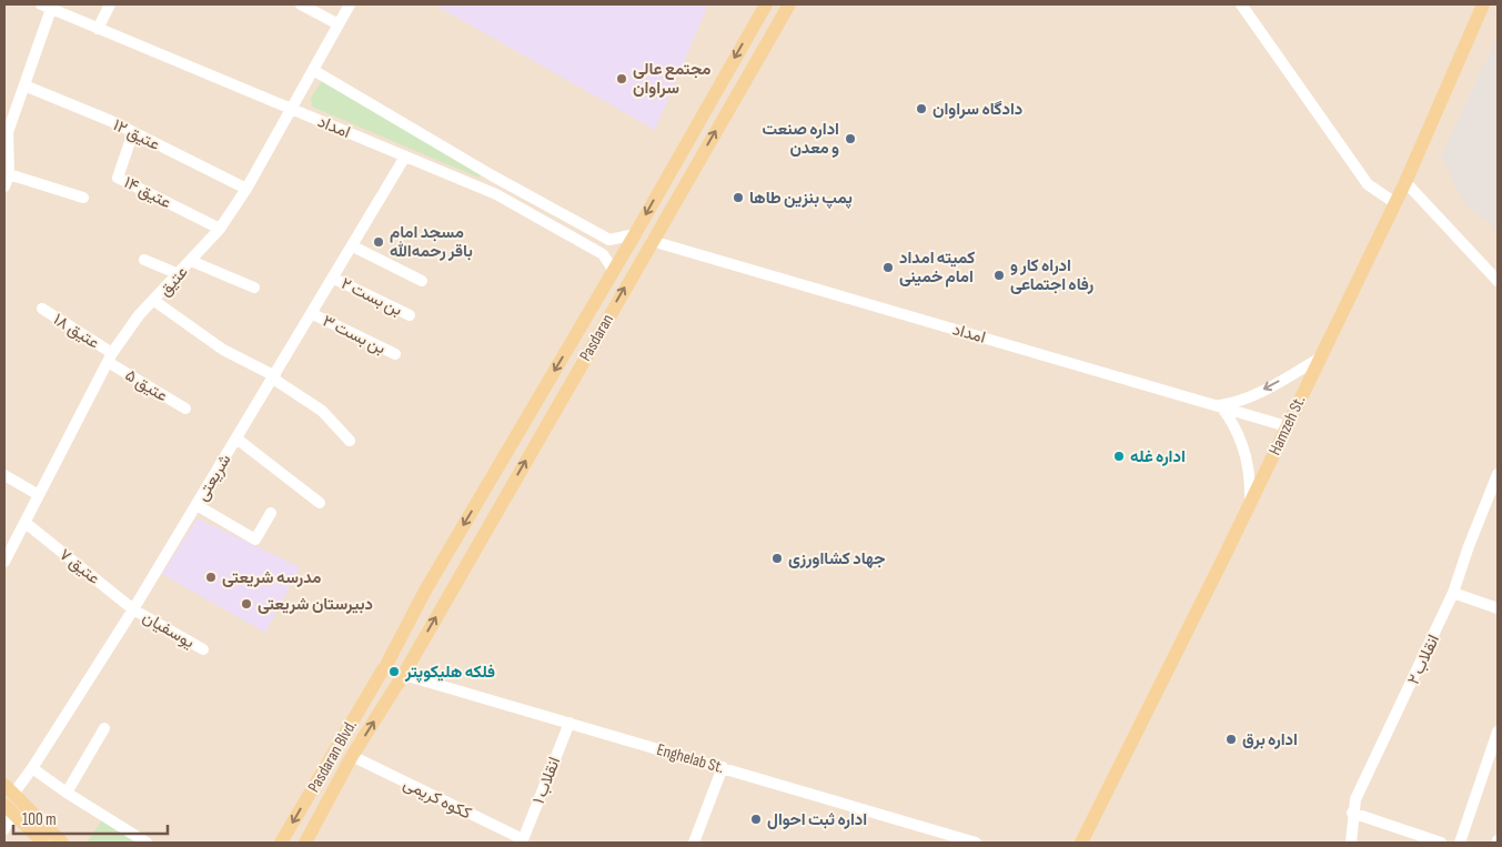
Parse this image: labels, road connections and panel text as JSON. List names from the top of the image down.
{
  "streets": {
    "main road": ["Pasdaran", "Hamzeh St.", "Pasdaran Blvd."],
    "street": [
      "امداد",
      "عتیق ۱۲",
      "عتیق ۱۴",
      "عتیق",
      "بن بست ۲",
      "عتیق ۱۸",
      "بن بست ۳",
      "عتیق ۵",
      "شریعتی",
      "عتیق ۷",
      "یوسفیان",
      "انقلاب ۲",
      "Enghelab St.",
      "انقلاب ۱",
      "ککوه کریمی"
    ]
  },
  "crossings": [
    ["امداد", "عتیق"],
    ["امداد", "Pasdaran"],
    ["امداد", "Hamzeh St."],
    ["امداد", "شریعتی"],
    ["عتیق ۱۲", "عتیق ۱۴"],
    ["عتیق ۱۲", "عتیق"],
    ["عتیق ۱۴", "عتیق"],
    ["عتیق", "عتیق ۱۸"],
    ["عتیق", "عتیق ۵"],
    ["عتیق", "عتیق ۷"],
    ["بن بست ۲", "شریعتی"],
    ["عتیق ۱۸", "عتیق ۵"],
    ["بن بست ۳", "شریعتی"],
    ["Pasdaran", "Pasdaran Blvd."],
    ["Pasdaran", "Enghelab St."],
    ["شریعتی", "عتیق ۷"],
    ["شریعتی", "یوسفیان"],
    ["عتیق ۷", "یوسفیان"],
    ["Pasdaran Blvd.", "Enghelab St."],
    ["Pasdaran Blvd.", "ککوه کریمی"],
    ["Enghelab St.", "انقلاب ۱"],
    ["انقلاب ۱", "ککوه کریمی"]
  ],
  "places": [
    "مجتمع عالی سراوان",
    "دادگاه سراوان",
    "اداره صنعت و معدن",
    "پمپ بنزین طاها",
    "مسجد امام باقر رحمه‌الله",
    "کمیته امداد امام خمینی",
    "ادراه کار و رفاه اجتماعی",
    "اداره غله",
    "جهاد کشااورزی",
    "مدرسه شریعتی",
    "دبیرستان شریعتی",
    "فلکه هلیکوپتر",
    "اداره برق",
    "اداره ثبت احوال"
  ],
  "scale_bar": "100 m"
}
